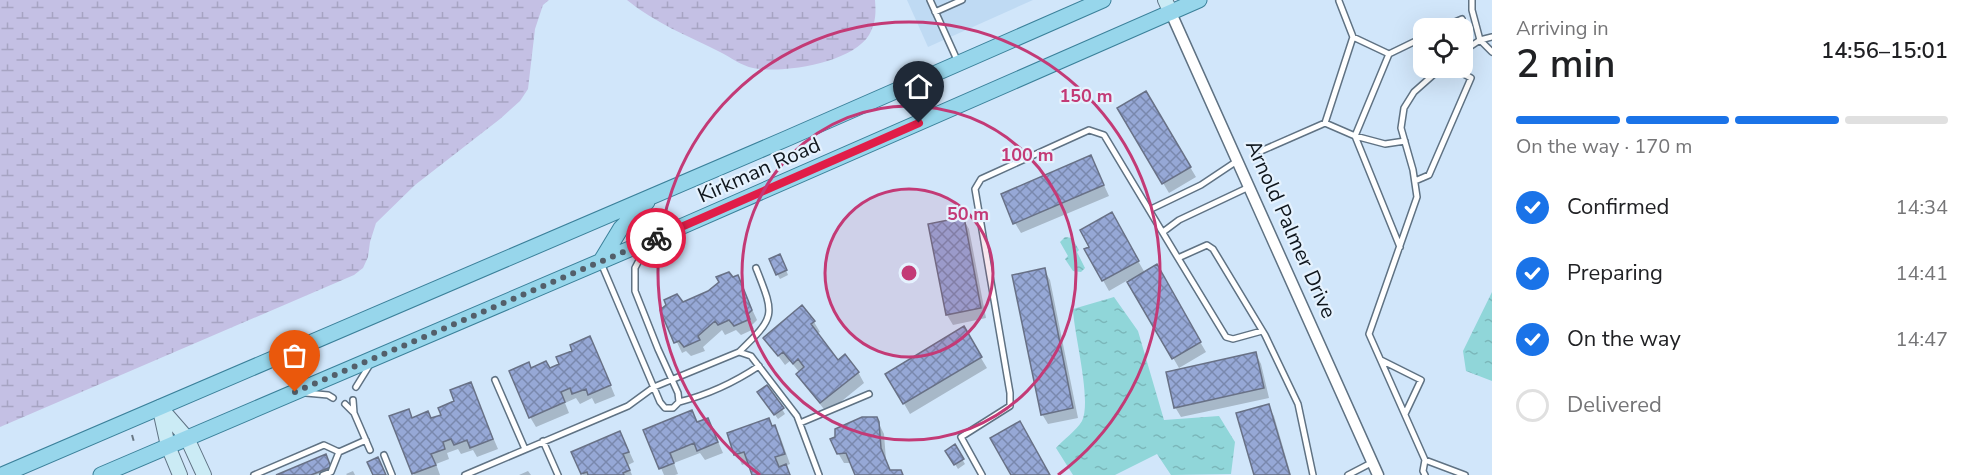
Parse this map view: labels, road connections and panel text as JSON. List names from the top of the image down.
{
  "streets": {
    "main road": ["Kirkman Road"],
    "street": ["Arnold Palmer Drive"]
  },
  "crossings": [
    ["Kirkman Road", "Arnold Palmer Drive"]
  ],
  "page": {
    "heading": ["2 min", "Arriving in", "14:56–15:01"],
    "bar": "On the way · 170 m",
    "list": [
      ["Confirmed", "14:34"],
      ["Preparing", "14:41"],
      ["On the way", "14:47"],
      "Delivered"
    ]
  },
  "rings": ["150 m", "100 m", "50 m"]
}
